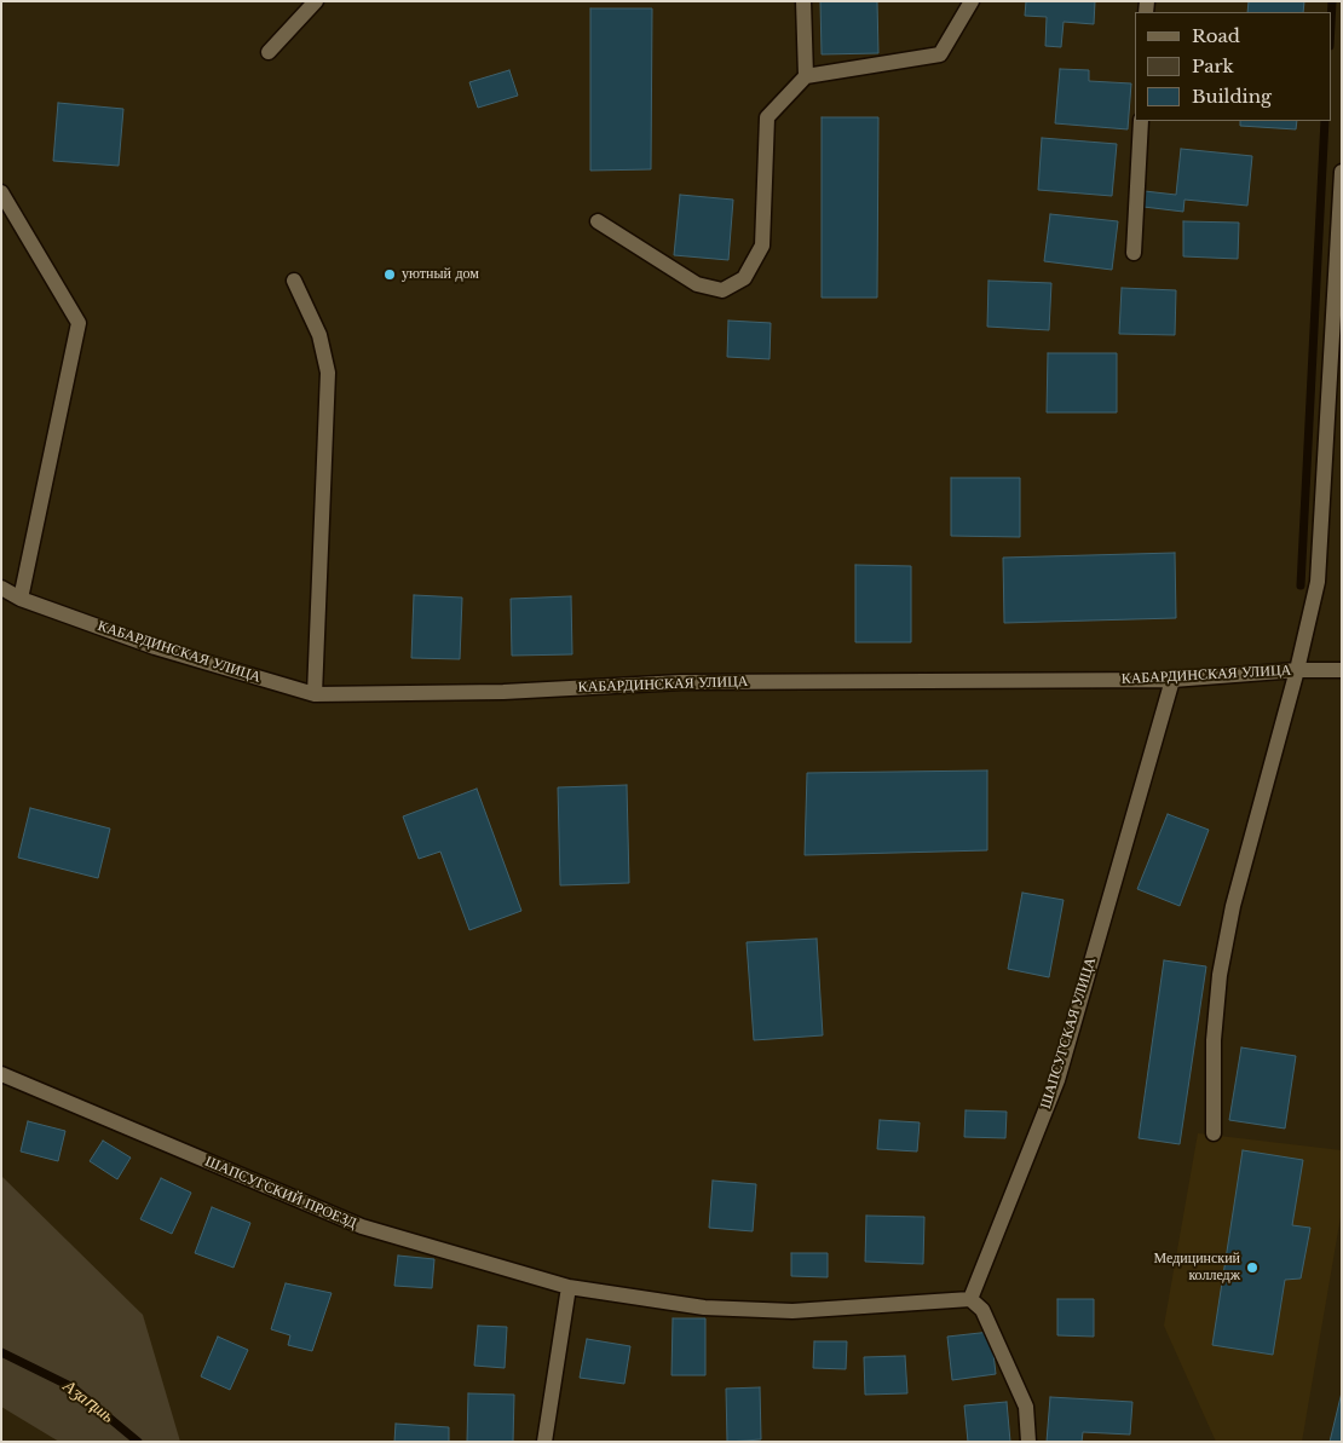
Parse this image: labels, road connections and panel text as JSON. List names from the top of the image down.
{
  "streets": {
    "street": ["КАБАРДИНСКАЯ УЛИЦА", "ШАПСУГСКАЯ УЛИЦА", "ШАПСУГСКИЙ ПРОЕЗД"]
  },
  "crossings": [
    ["КАБАРДИНСКАЯ УЛИЦА", "ШАПСУГСКАЯ УЛИЦА"],
    ["ШАПСУГСКАЯ УЛИЦА", "ШАПСУГСКИЙ ПРОЕЗД"]
  ],
  "water": ["Аӡаԥшь"],
  "places": ["уютный дом", "Медицинский колледж"],
  "legend": ["Road", "Park", "Building"]
}
